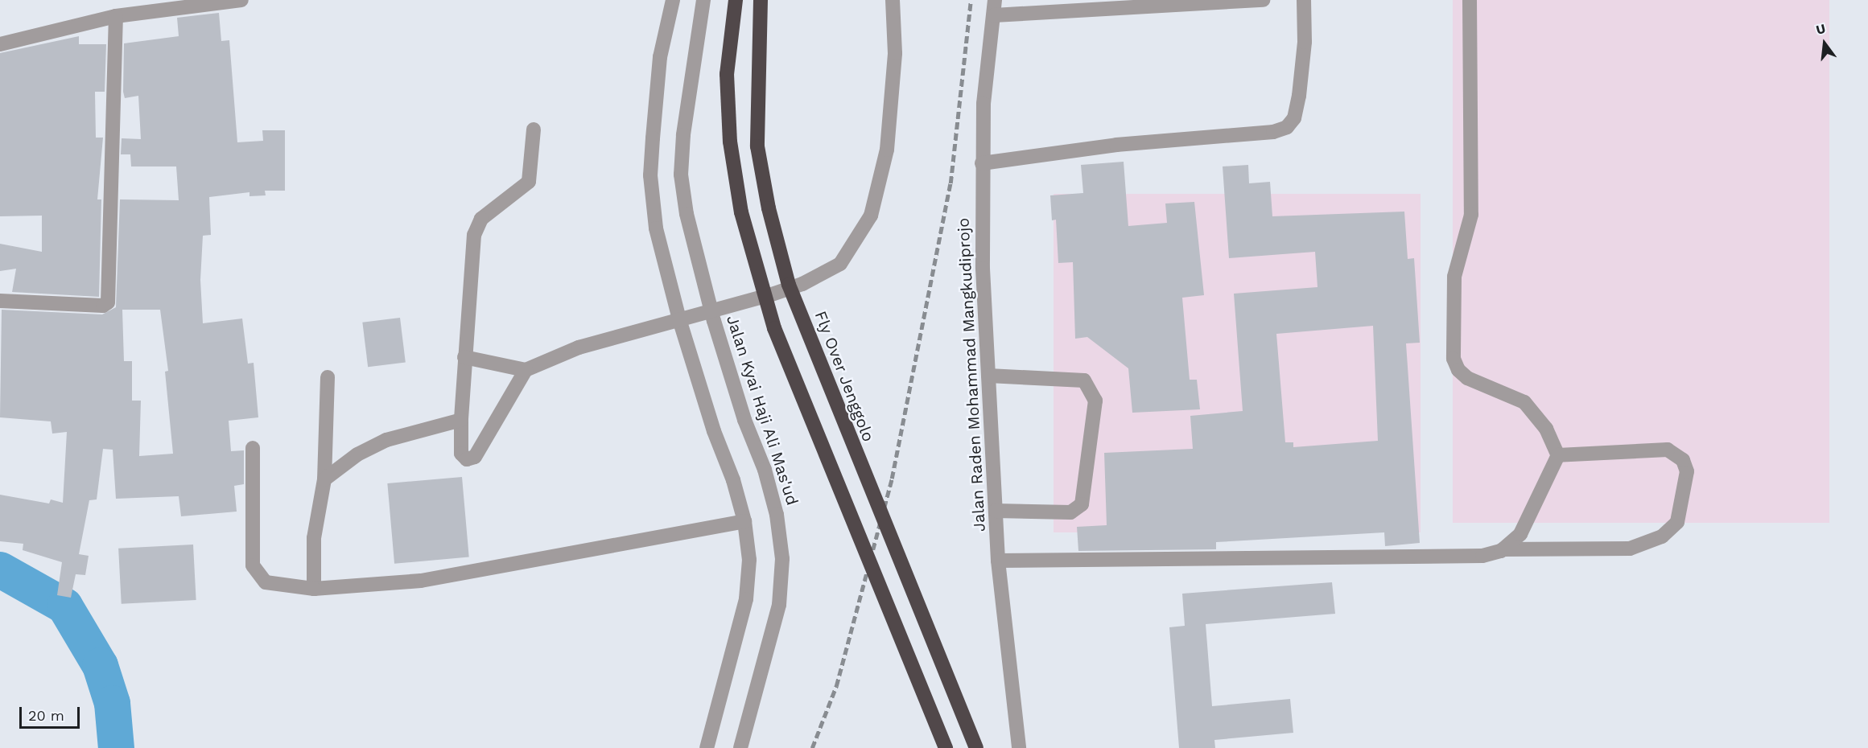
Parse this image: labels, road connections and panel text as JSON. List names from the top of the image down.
{
  "streets": {
    "highway": ["Fly Over Jenggolo"],
    "street": ["Jalan Raden Mohammad Mangkudiprojo", "Jalan Kyai Haji Ali Mas'ud"]
  },
  "scale_bar": "20 m",
  "north": "top"
}
